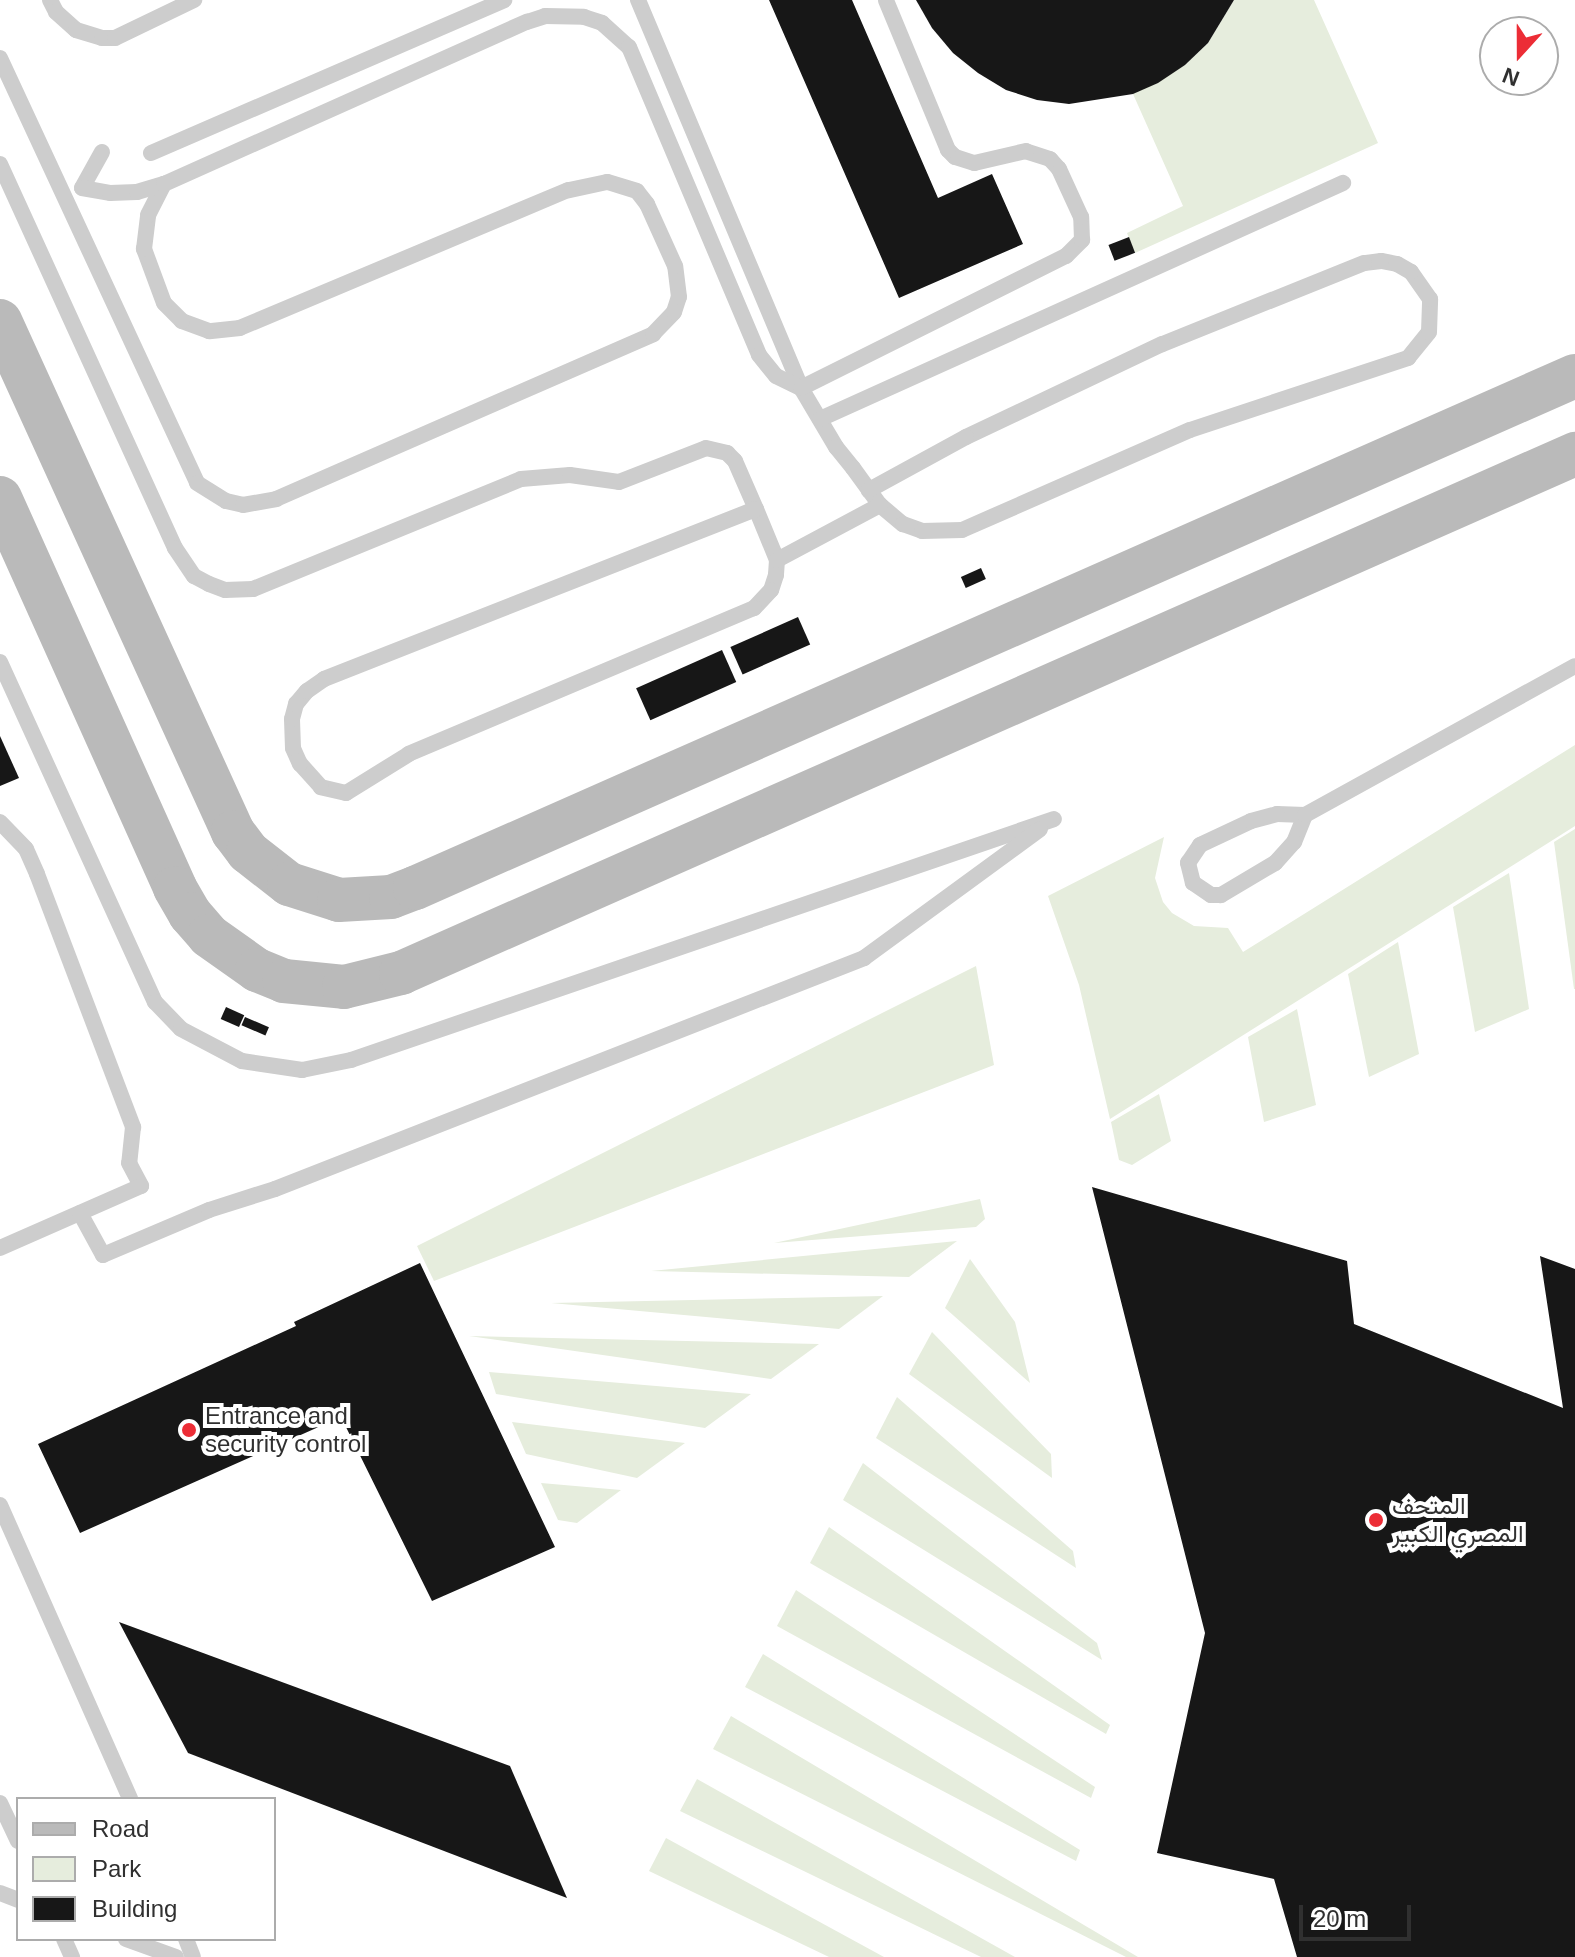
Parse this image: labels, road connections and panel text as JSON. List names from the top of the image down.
{
  "places": ["Entrance and security control", "المتحف المصري الكبير"],
  "legend": ["Road", "Park", "Building"],
  "scale_bar": "20 m",
  "north": "bottom"
}
